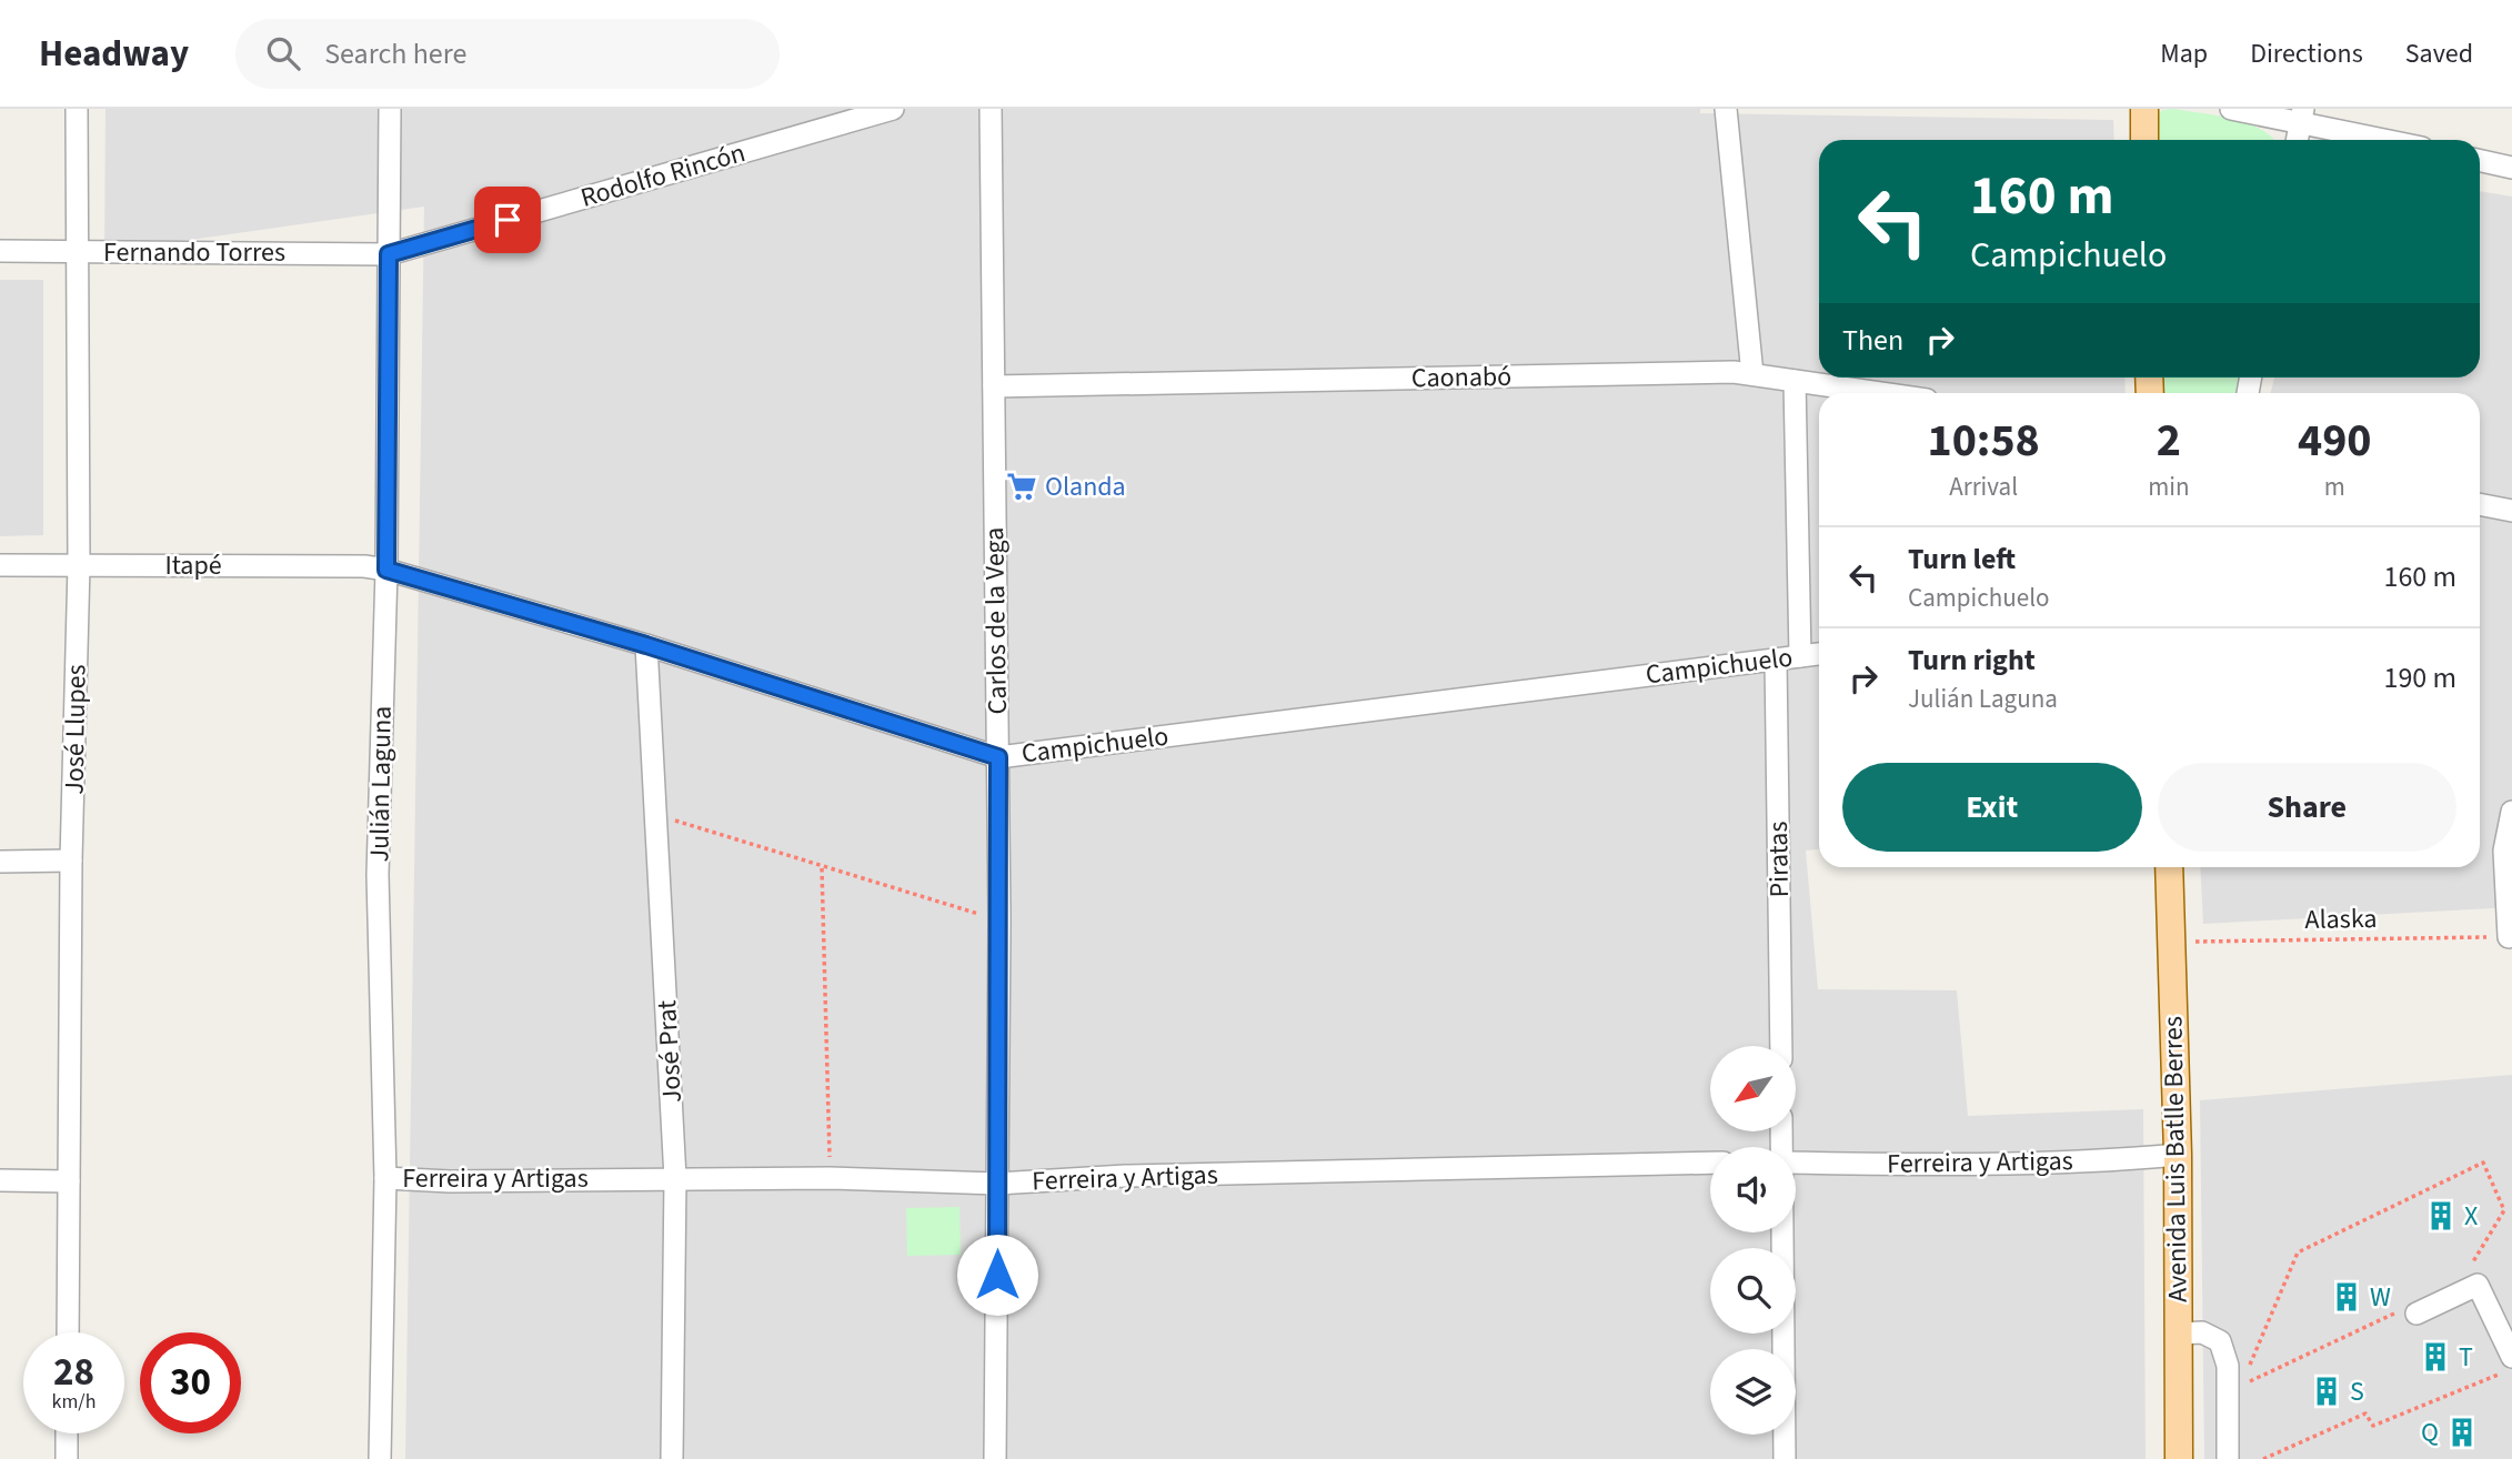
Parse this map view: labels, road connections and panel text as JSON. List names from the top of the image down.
{
  "streets": {
    "main road": ["Avenida Luis Batlle Berres"],
    "street": [
      "Rodolfo Rincón",
      "Fernando Torres",
      "Caonabó",
      "Itapé",
      "Carlos de la Vega",
      "Campichuelo",
      "José Llupes",
      "Julián Laguna",
      "Piratas",
      "José Prat",
      "Ferreira y Artigas"
    ],
    "path": ["Alaska"]
  },
  "crossings": [
    ["Rodolfo Rincón", "Fernando Torres"],
    ["Rodolfo Rincón", "Julián Laguna"],
    ["Fernando Torres", "José Llupes"],
    ["Fernando Torres", "Julián Laguna"],
    ["Caonabó", "Carlos de la Vega"],
    ["Itapé", "Campichuelo"],
    ["Itapé", "José Llupes"],
    ["Itapé", "Julián Laguna"],
    ["Carlos de la Vega", "Campichuelo"],
    ["Carlos de la Vega", "Ferreira y Artigas"],
    ["Campichuelo", "Julián Laguna"],
    ["Campichuelo", "Piratas"],
    ["Campichuelo", "José Prat"],
    ["Julián Laguna", "Ferreira y Artigas"],
    ["Alaska", "Avenida Luis Batlle Berres"],
    ["José Prat", "Ferreira y Artigas"],
    ["Avenida Luis Batlle Berres", "Ferreira y Artigas"]
  ],
  "places": {
    "supermarket": ["Olanda"],
    "building": [
      "X",
      "W",
      "T",
      "S",
      "Q"
    ]
  },
  "north": "bottom left",
  "page": {
    "header": "Headway",
    "search": "Search here",
    "nav": ["Map", "Directions", "Saved"],
    "turn": ["160 m", "Campichuelo"],
    "then": "Then",
    "eta": [
      "10:58",
      "Arrival",
      "2",
      "min",
      "490",
      "m"
    ],
    "list": [
      {
        "name": "Turn left",
        "note": "Campichuelo",
        "value": "160 m"
      },
      {
        "name": "Turn right",
        "note": "Julián Laguna",
        "value": "190 m"
      }
    ],
    "buttons": ["Exit", "Share"],
    "speed": "28 km/h",
    "limit": "30"
  }
}
